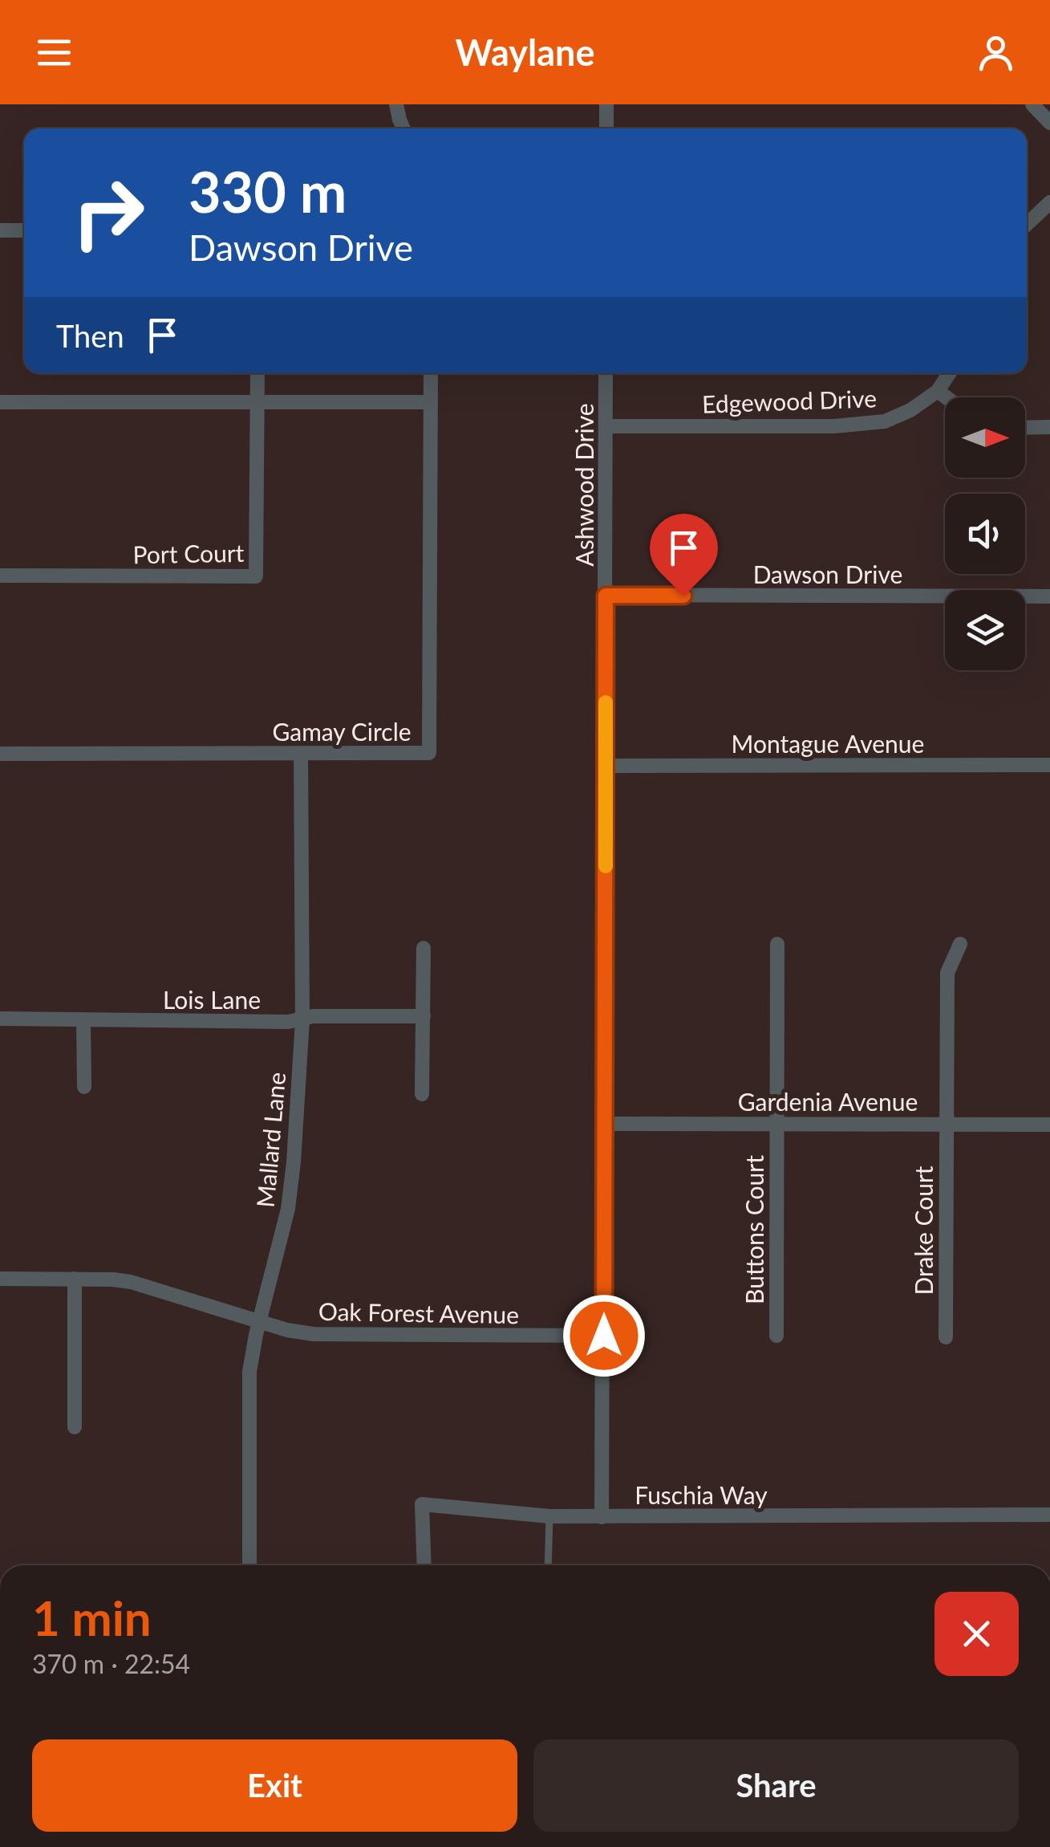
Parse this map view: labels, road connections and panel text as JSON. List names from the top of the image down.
{
  "streets": {
    "street": [
      "Edgewood Drive",
      "Ashwood Drive",
      "Port Court",
      "Dawson Drive",
      "Gamay Circle",
      "Montague Avenue",
      "Lois Lane",
      "Gardenia Avenue",
      "Mallard Lane",
      "Buttons Court",
      "Drake Court",
      "Oak Forest Avenue",
      "Fuschia Way"
    ]
  },
  "crossings": [
    ["Edgewood Drive", "Ashwood Drive"],
    ["Ashwood Drive", "Dawson Drive"],
    ["Ashwood Drive", "Montague Avenue"],
    ["Ashwood Drive", "Gardenia Avenue"],
    ["Ashwood Drive", "Oak Forest Avenue"],
    ["Ashwood Drive", "Fuschia Way"],
    ["Gamay Circle", "Mallard Lane"],
    ["Lois Lane", "Mallard Lane"],
    ["Gardenia Avenue", "Buttons Court"],
    ["Gardenia Avenue", "Drake Court"],
    ["Mallard Lane", "Oak Forest Avenue"]
  ],
  "north": "right",
  "page": {
    "header": "Waylane",
    "turn": ["330 m", "Dawson Drive"],
    "then": "Then",
    "heading": ["1 min", "370 m · 22:54"],
    "buttons": ["Exit", "Share"]
  }
}
